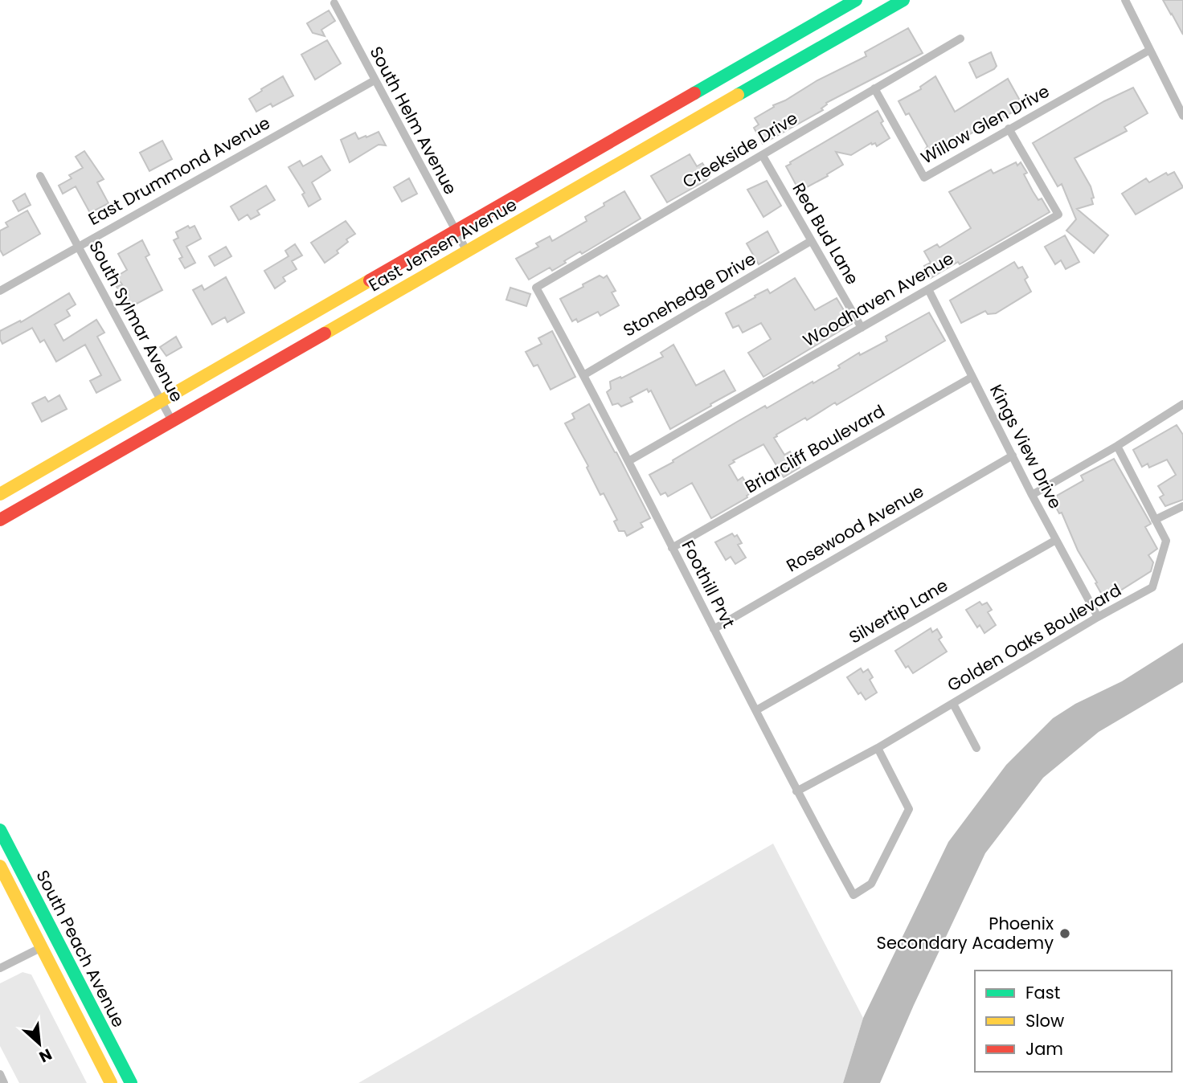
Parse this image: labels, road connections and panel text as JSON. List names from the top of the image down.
{
  "streets": {
    "main road": ["East Jensen Avenue", "South Peach Avenue"],
    "street": [
      "South Helm Avenue",
      "Willow Glen Drive",
      "Creekside Drive",
      "East Drummond Avenue",
      "Red Bud Lane",
      "Stonehedge Drive",
      "Woodhaven Avenue",
      "South Sylmar Avenue",
      "Kings View Drive",
      "Briarcliff Boulevard",
      "Rosewood Avenue",
      "Foothill Prvt",
      "Silvertip Lane",
      "Golden Oaks Boulevard"
    ]
  },
  "crossings": [
    ["South Helm Avenue", "East Drummond Avenue"],
    ["South Helm Avenue", "East Jensen Avenue"],
    ["Willow Glen Drive", "Creekside Drive"],
    ["Willow Glen Drive", "Woodhaven Avenue"],
    ["Creekside Drive", "Red Bud Lane"],
    ["Creekside Drive", "Foothill Prvt"],
    ["East Drummond Avenue", "South Sylmar Avenue"],
    ["Red Bud Lane", "Stonehedge Drive"],
    ["Red Bud Lane", "Woodhaven Avenue"],
    ["East Jensen Avenue", "South Sylmar Avenue"],
    ["Stonehedge Drive", "Foothill Prvt"],
    ["Woodhaven Avenue", "Kings View Drive"],
    ["Woodhaven Avenue", "Foothill Prvt"],
    ["Kings View Drive", "Briarcliff Boulevard"],
    ["Kings View Drive", "Rosewood Avenue"],
    ["Kings View Drive", "Silvertip Lane"],
    ["Kings View Drive", "Golden Oaks Boulevard"],
    ["Briarcliff Boulevard", "Foothill Prvt"],
    ["Rosewood Avenue", "Foothill Prvt"],
    ["Foothill Prvt", "Silvertip Lane"],
    ["Foothill Prvt", "Golden Oaks Boulevard"]
  ],
  "places": ["Phoenix Secondary Academy"],
  "legend": ["Fast", "Slow", "Jam"],
  "north": "bottom right"
}
